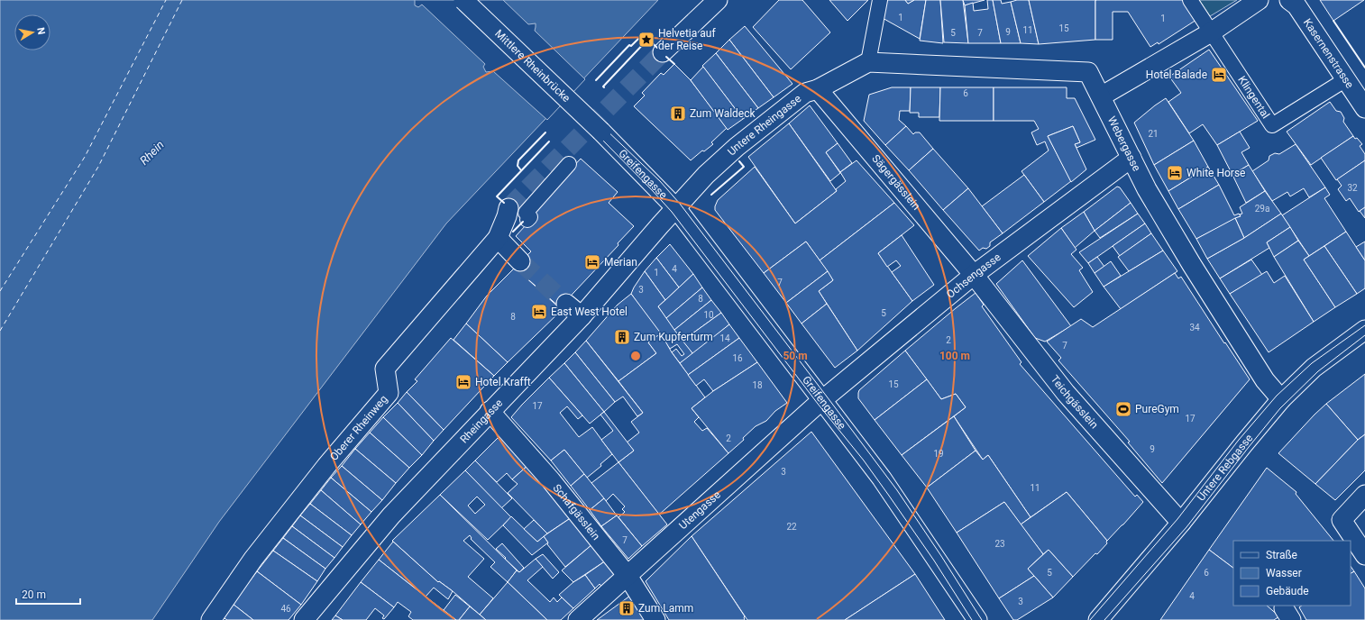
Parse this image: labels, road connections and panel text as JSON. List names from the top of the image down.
{
  "streets": {
    "street": [
      "Kasernenstrasse",
      "Mittlere Rheinbrücke",
      "Klingental",
      "Untere Rheingasse",
      "Webergasse",
      "Greifengasse",
      "Sägergässlein",
      "Ochsengasse",
      "Teichgässlein",
      "Rheingasse",
      "Oberer Rheinweg",
      "Untere Rebgasse",
      "Utengasse",
      "Schafgässlein"
    ]
  },
  "crossings": [
    ["Kasernenstrasse", "Klingental"],
    ["Mittlere Rheinbrücke", "Greifengasse"],
    ["Untere Rheingasse", "Webergasse"],
    ["Untere Rheingasse", "Greifengasse"],
    ["Untere Rheingasse", "Sägergässlein"],
    ["Untere Rheingasse", "Rheingasse"],
    ["Webergasse", "Ochsengasse"],
    ["Webergasse", "Untere Rebgasse"],
    ["Greifengasse", "Ochsengasse"],
    ["Greifengasse", "Rheingasse"],
    ["Greifengasse", "Utengasse"],
    ["Sägergässlein", "Ochsengasse"],
    ["Sägergässlein", "Teichgässlein"],
    ["Ochsengasse", "Teichgässlein"],
    ["Ochsengasse", "Utengasse"],
    ["Teichgässlein", "Untere Rebgasse"],
    ["Rheingasse", "Schafgässlein"],
    ["Utengasse", "Schafgässlein"]
  ],
  "water": ["Rhein"],
  "places": {
    "place": ["Helvetia auf der Reise"],
    "hotel": [
      "Hotel Balade",
      "White Horse",
      "Merian",
      "East West Hotel",
      "Hotel Krafft"
    ],
    "building": ["Zum Waldeck", "Zum Kupferturm", "Zum Lamm"],
    "sports": ["PureGym"]
  },
  "house_numbers": [
    "1",
    "1",
    "15",
    "11",
    "9",
    "5",
    "7",
    "6",
    "21",
    "32",
    "29a",
    "4",
    "1",
    "7",
    "3",
    "8",
    "5",
    "10",
    "8",
    "34",
    "14",
    "2",
    "7",
    "16",
    "15",
    "18",
    "17",
    "17",
    "2",
    "9",
    "19",
    "3",
    "11",
    "22",
    "7",
    "23",
    "5",
    "6",
    "4",
    "3",
    "46"
  ],
  "legend": ["Straße", "Wasser", "Gebäude"],
  "scale_bar": "20 m",
  "north": "right",
  "rings": ["50 m", "100 m"]
}
